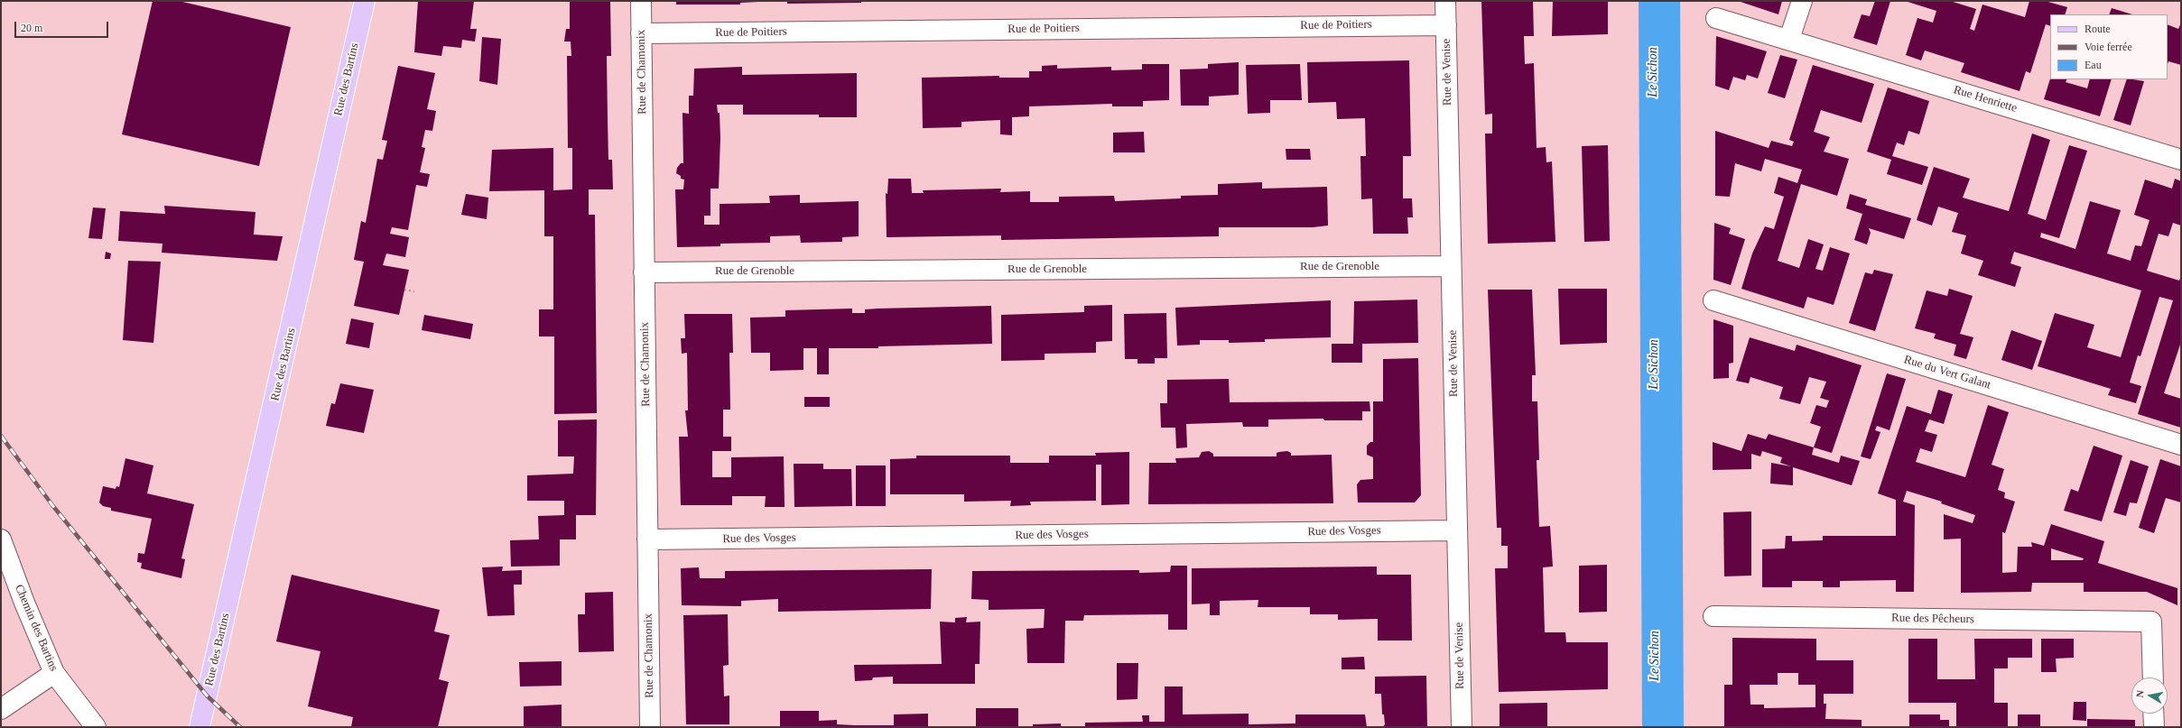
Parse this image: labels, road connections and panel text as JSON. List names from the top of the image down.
{
  "streets": {
    "main road": ["Rue des Bartins"],
    "street": [
      "Rue de Poitiers",
      "Rue de Chamonix",
      "Rue de Venise",
      "Rue Henriette",
      "Rue de Grenoble",
      "Rue du Vert Galant",
      "Rue des Vosges",
      "Rue des Pêcheurs",
      "Chemin des Bartins"
    ]
  },
  "crossings": [
    ["Rue de Poitiers", "Rue de Chamonix"],
    ["Rue de Poitiers", "Rue de Venise"],
    ["Rue de Chamonix", "Rue de Grenoble"],
    ["Rue de Chamonix", "Rue des Vosges"],
    ["Rue de Venise", "Rue de Grenoble"],
    ["Rue de Venise", "Rue des Vosges"]
  ],
  "water": ["Le Sichon"],
  "legend": ["Route", "Voie ferrée", "Eau"],
  "scale_bar": "20 m",
  "north": "left"
}
